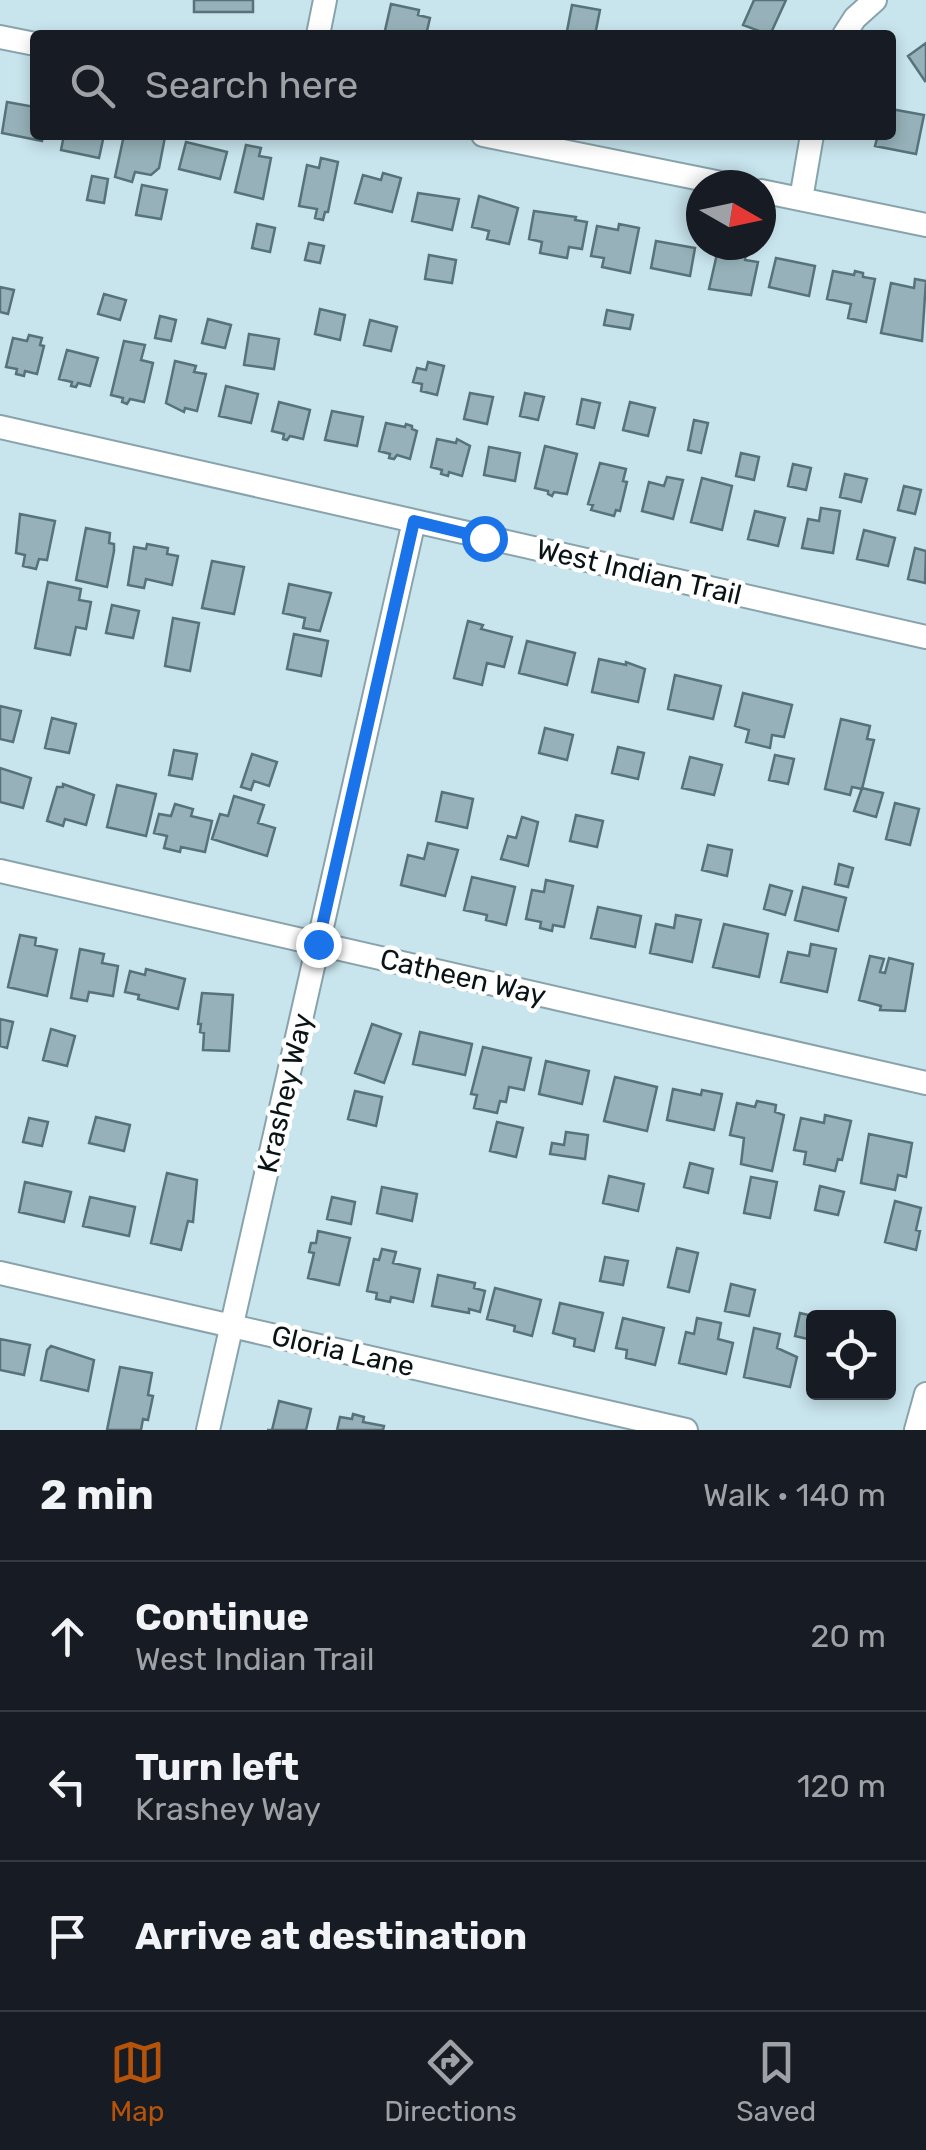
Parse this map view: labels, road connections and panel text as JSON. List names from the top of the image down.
{
  "streets": {
    "street": [
      "West Indian Trail",
      "Catheen Way",
      "Krashey Way",
      "Gloria Lane"
    ]
  },
  "crossings": [
    ["West Indian Trail", "Krashey Way"],
    ["Catheen Way", "Krashey Way"],
    ["Krashey Way", "Gloria Lane"]
  ],
  "north": "right",
  "page": {
    "search": "Search here",
    "heading": ["2 min", "Walk · 140 m"],
    "list": [
      ["Continue", "West Indian Trail", "20 m"],
      ["Turn left", "Krashey Way", "120 m"],
      "Arrive at destination"
    ],
    "nav": ["Map", "Directions", "Saved"]
  }
}
